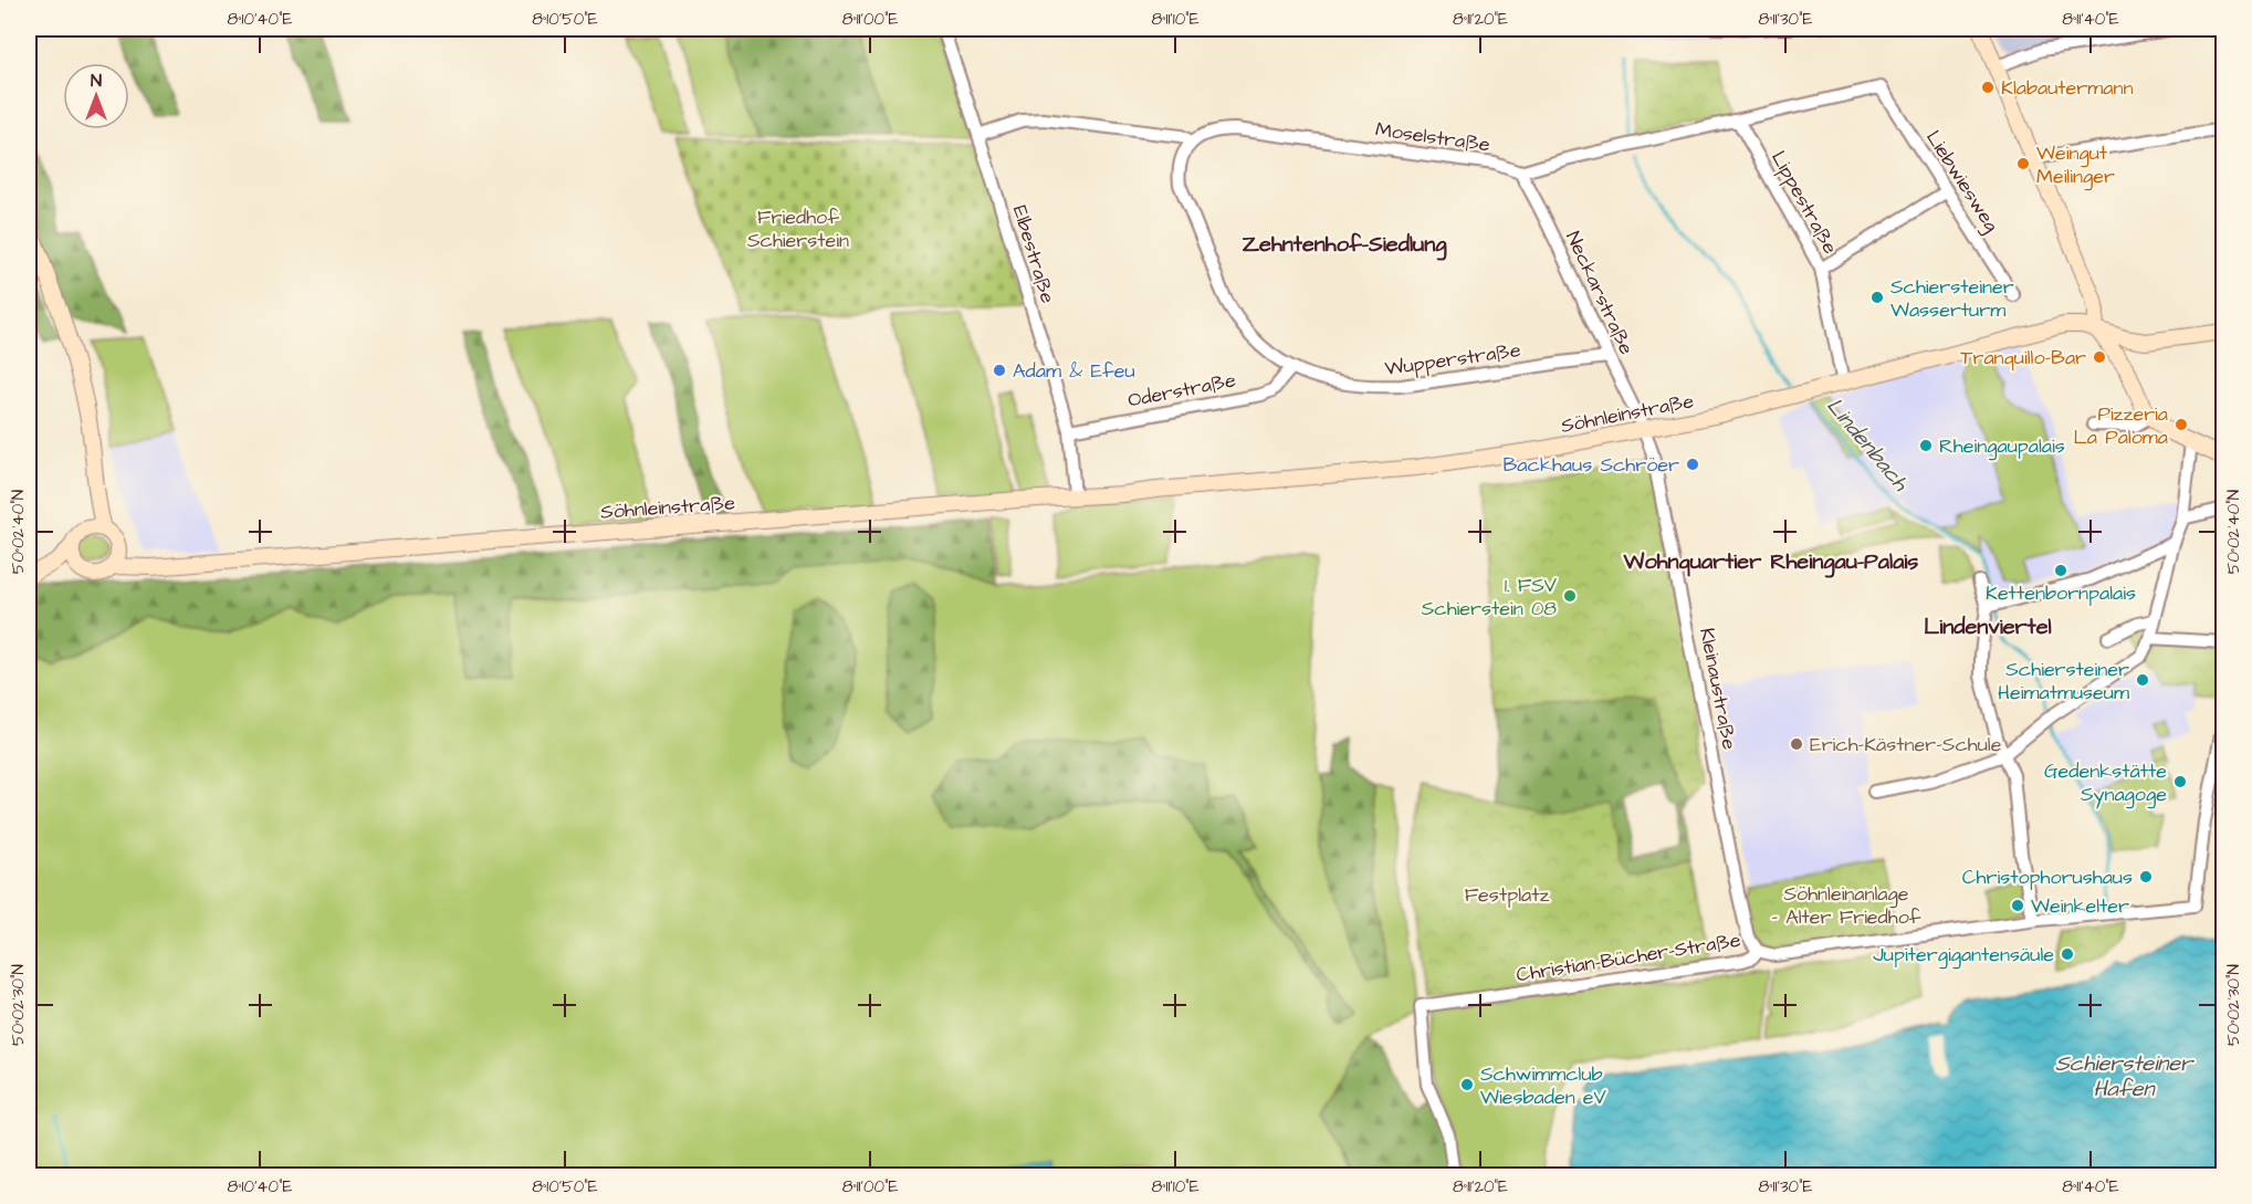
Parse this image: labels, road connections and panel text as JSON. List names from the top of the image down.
{
  "streets": {
    "street": [
      "Moselstraße",
      "Liebwiesweg",
      "Lippestraße",
      "Elbestraße",
      "Neckarstraße",
      "Wupperstraße",
      "Oderstraße",
      "Söhnleinstraße",
      "Kleinaustraße",
      "Christian-Bücher-Straße"
    ]
  },
  "crossings": [
    ["Moselstraße", "Neckarstraße"],
    ["Moselstraße", "Wupperstraße"],
    ["Liebwiesweg", "Lippestraße"],
    ["Lippestraße", "Söhnleinstraße"],
    ["Elbestraße", "Oderstraße"],
    ["Elbestraße", "Söhnleinstraße"],
    ["Neckarstraße", "Wupperstraße"],
    ["Neckarstraße", "Söhnleinstraße"],
    ["Neckarstraße", "Kleinaustraße"],
    ["Wupperstraße", "Oderstraße"],
    ["Söhnleinstraße", "Kleinaustraße"],
    ["Kleinaustraße", "Christian-Bücher-Straße"]
  ],
  "districts": ["Zehntenhof-Siedlung", "Wohnquartier Rheingau-Palais", "Lindenviertel"],
  "water": ["Lindenbach", "Schiersteiner Hafen"],
  "parks": ["Friedhof Schierstein", "Söhnleinanlage - Alter Friedhof", "Festplatz"],
  "places": [
    "Klabautermann",
    "Weingut Meilinger",
    "Schiersteiner Wasserturm",
    "Tranquillo-Bar",
    "Adam & Efeu",
    "Pizzeria La Paloma",
    "Rheingaupalais",
    "Backhaus Schröer",
    "Kettenbornpalais",
    "1. FSV Schierstein 08",
    "Schiersteiner Heimatmuseum",
    "Erich-Kästner-Schule",
    "Gedenkstätte Synagoge",
    "Christophorushaus",
    "Weinkelter",
    "Jupitergigantensäule",
    "Schwimmclub Wiesbaden eV"
  ],
  "north": "top",
  "coordinates": [
    "8°10'40\"E",
    "8°10'50\"E",
    "8°11'00\"E",
    "8°11'10\"E",
    "8°11'20\"E",
    "8°11'30\"E",
    "8°11'40\"E",
    "50°02'40\"N",
    "50°02'30\"N"
  ]
}
